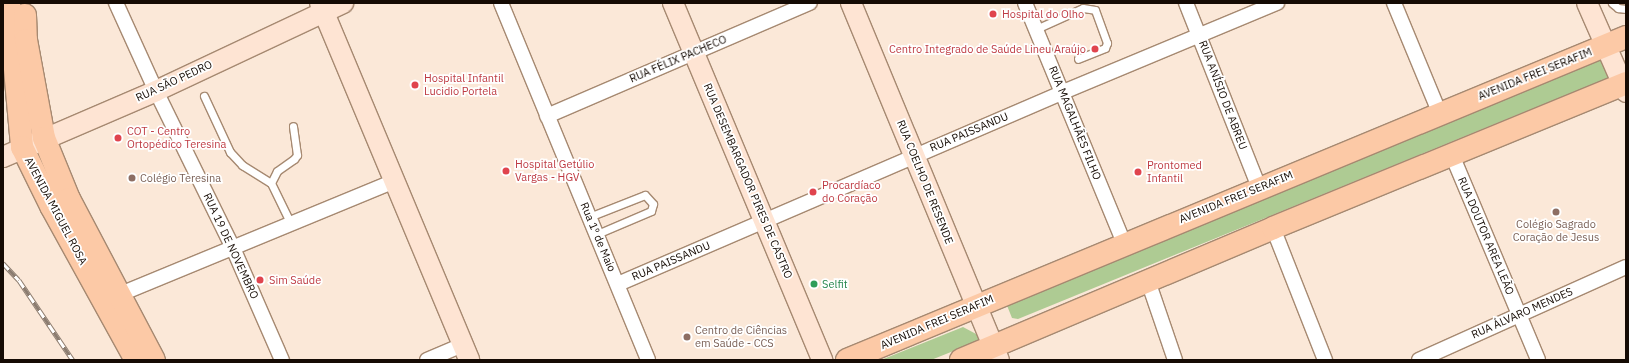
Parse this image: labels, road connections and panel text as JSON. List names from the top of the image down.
{
  "streets": {
    "main road": ["AVENIDA FREI SERAFIM", "AVENIDA MIGUEL ROSA"],
    "street": [
      "RUA FÉLIX PACHECO",
      "RUA SÃO PEDRO",
      "RUA ANÍSIO DE ABREU",
      "RUA MAGALHÃES FILHO",
      "RUA PAISSANDU",
      "RUA DESEMBARGADOR PIRES DE CASTRO",
      "RUA COELHO DE RESENDE",
      "RUA DOUTOR AREA LEÃO",
      "Rua 1º de Maio",
      "RUA 19 DE NOVEMBRO",
      "RUA ÁLVARO MENDES"
    ]
  },
  "crossings": [
    ["RUA FÉLIX PACHECO", "RUA DESEMBARGADOR PIRES DE CASTRO"],
    ["RUA FÉLIX PACHECO", "Rua 1º de Maio"],
    ["AVENIDA FREI SERAFIM", "RUA ANÍSIO DE ABREU"],
    ["AVENIDA FREI SERAFIM", "RUA MAGALHÃES FILHO"],
    ["AVENIDA FREI SERAFIM", "RUA COELHO DE RESENDE"],
    ["RUA SÃO PEDRO", "AVENIDA MIGUEL ROSA"],
    ["RUA SÃO PEDRO", "RUA 19 DE NOVEMBRO"],
    ["RUA ANÍSIO DE ABREU", "RUA PAISSANDU"],
    ["RUA MAGALHÃES FILHO", "RUA PAISSANDU"],
    ["RUA PAISSANDU", "RUA DESEMBARGADOR PIRES DE CASTRO"],
    ["RUA PAISSANDU", "RUA COELHO DE RESENDE"],
    ["RUA PAISSANDU", "Rua 1º de Maio"],
    ["RUA DOUTOR AREA LEÃO", "RUA ÁLVARO MENDES"]
  ],
  "places": [
    "Hospital do Olho",
    "Centro Integrado de Saúde Lineu Araújo",
    "Hospital Infantil Lucidio Portela",
    "COT - Centro Ortopédico Teresina",
    "Hospital Getúlio Vargas - HGV",
    "Prontomed Infantil",
    "Colégio Teresina",
    "Procardíaco do Coração",
    "Colégio Sagrado Coração de Jesus",
    "Sim Saúde",
    "Selfit",
    "Centro de Ciências em Saúde - CCS"
  ]
}
